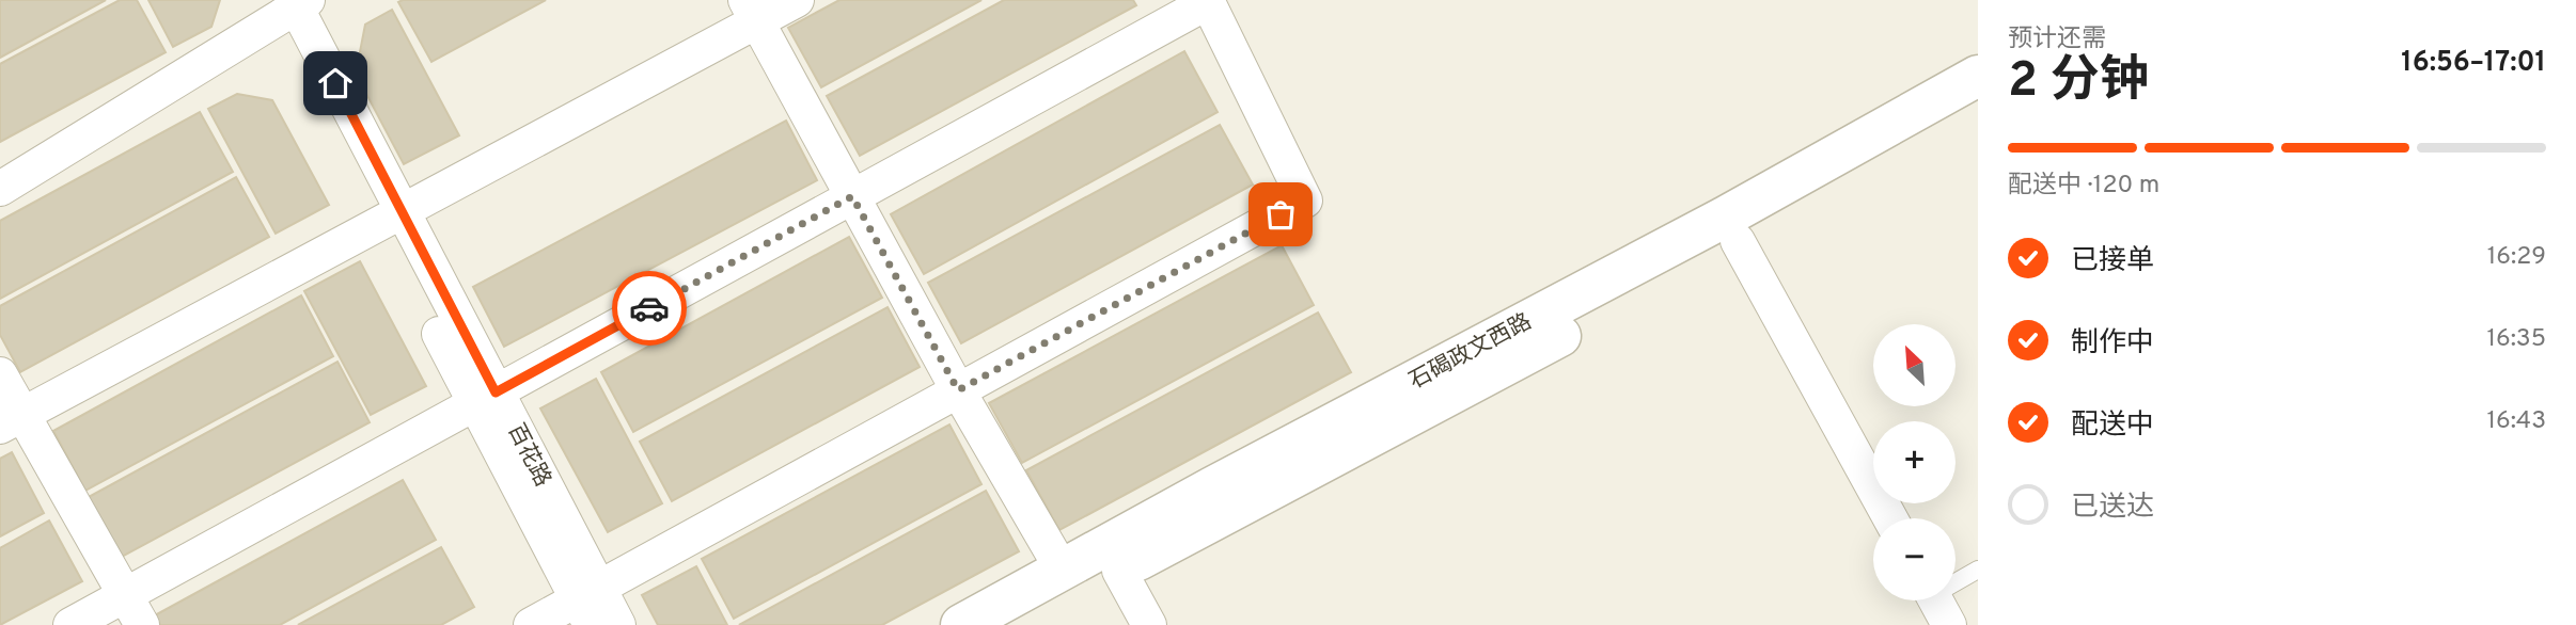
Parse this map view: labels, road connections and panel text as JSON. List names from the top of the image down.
{
  "streets": {
    "street": ["石碣政文西路", "百花路"]
  },
  "north": "top left",
  "page": {
    "heading": ["2 分钟", "预计还需", "16:56–17:01"],
    "bar": "配送中 · 120 m",
    "list": [
      ["已接单", "16:29"],
      ["制作中", "16:35"],
      ["配送中", "16:43"],
      "已送达"
    ],
    "map_buttons": ["+", "−"]
  }
}
